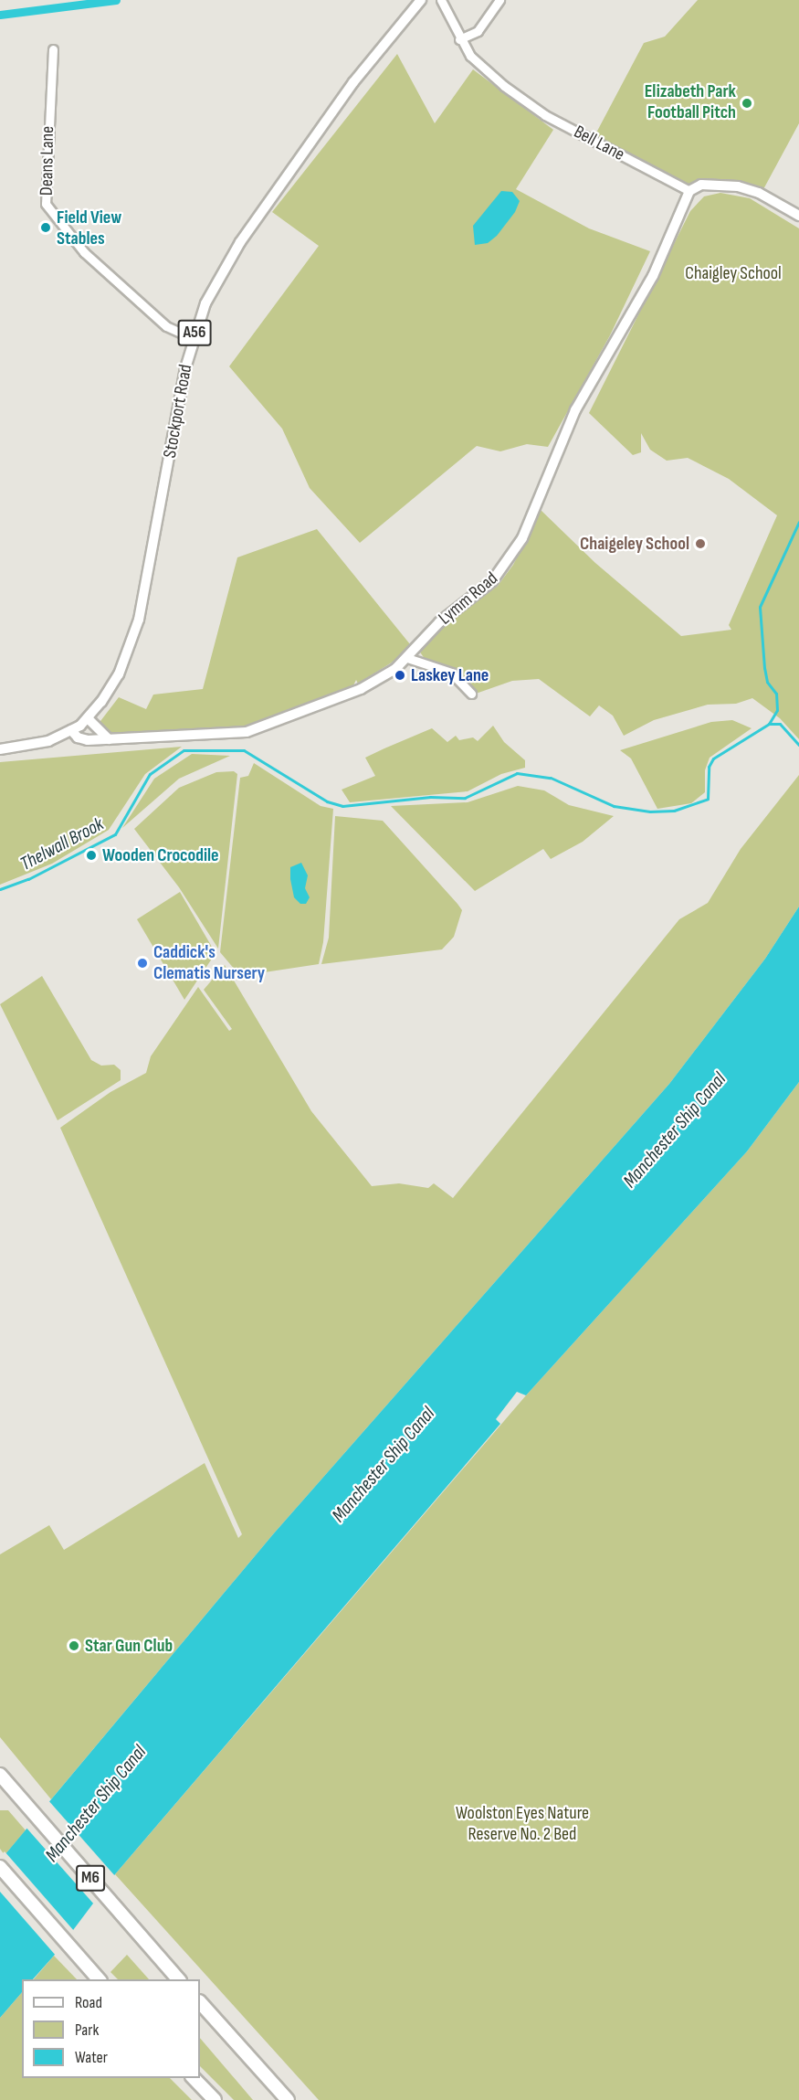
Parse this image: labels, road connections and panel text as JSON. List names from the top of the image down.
{
  "streets": {
    "highway": ["M6"],
    "main road": ["A56", "Stockport Road", "Lymm Road"],
    "street": ["Bell Lane", "Deans Lane"]
  },
  "crossings": [
    ["Bell Lane", "Lymm Road"],
    ["Deans Lane", "Stockport Road"],
    ["Stockport Road", "Lymm Road"]
  ],
  "water": ["Thelwall Brook", "Manchester Ship Canal"],
  "parks": ["Chaigley School", "Woolston Eyes Nature Reserve No. 2 Bed"],
  "places": [
    "Elizabeth Park Football Pitch",
    "Field View Stables",
    "Chaigeley School",
    "Laskey Lane",
    "Wooden Crocodile",
    "Caddick's Clematis Nursery",
    "Star Gun Club"
  ],
  "legend": ["Road", "Park", "Water"]
}
